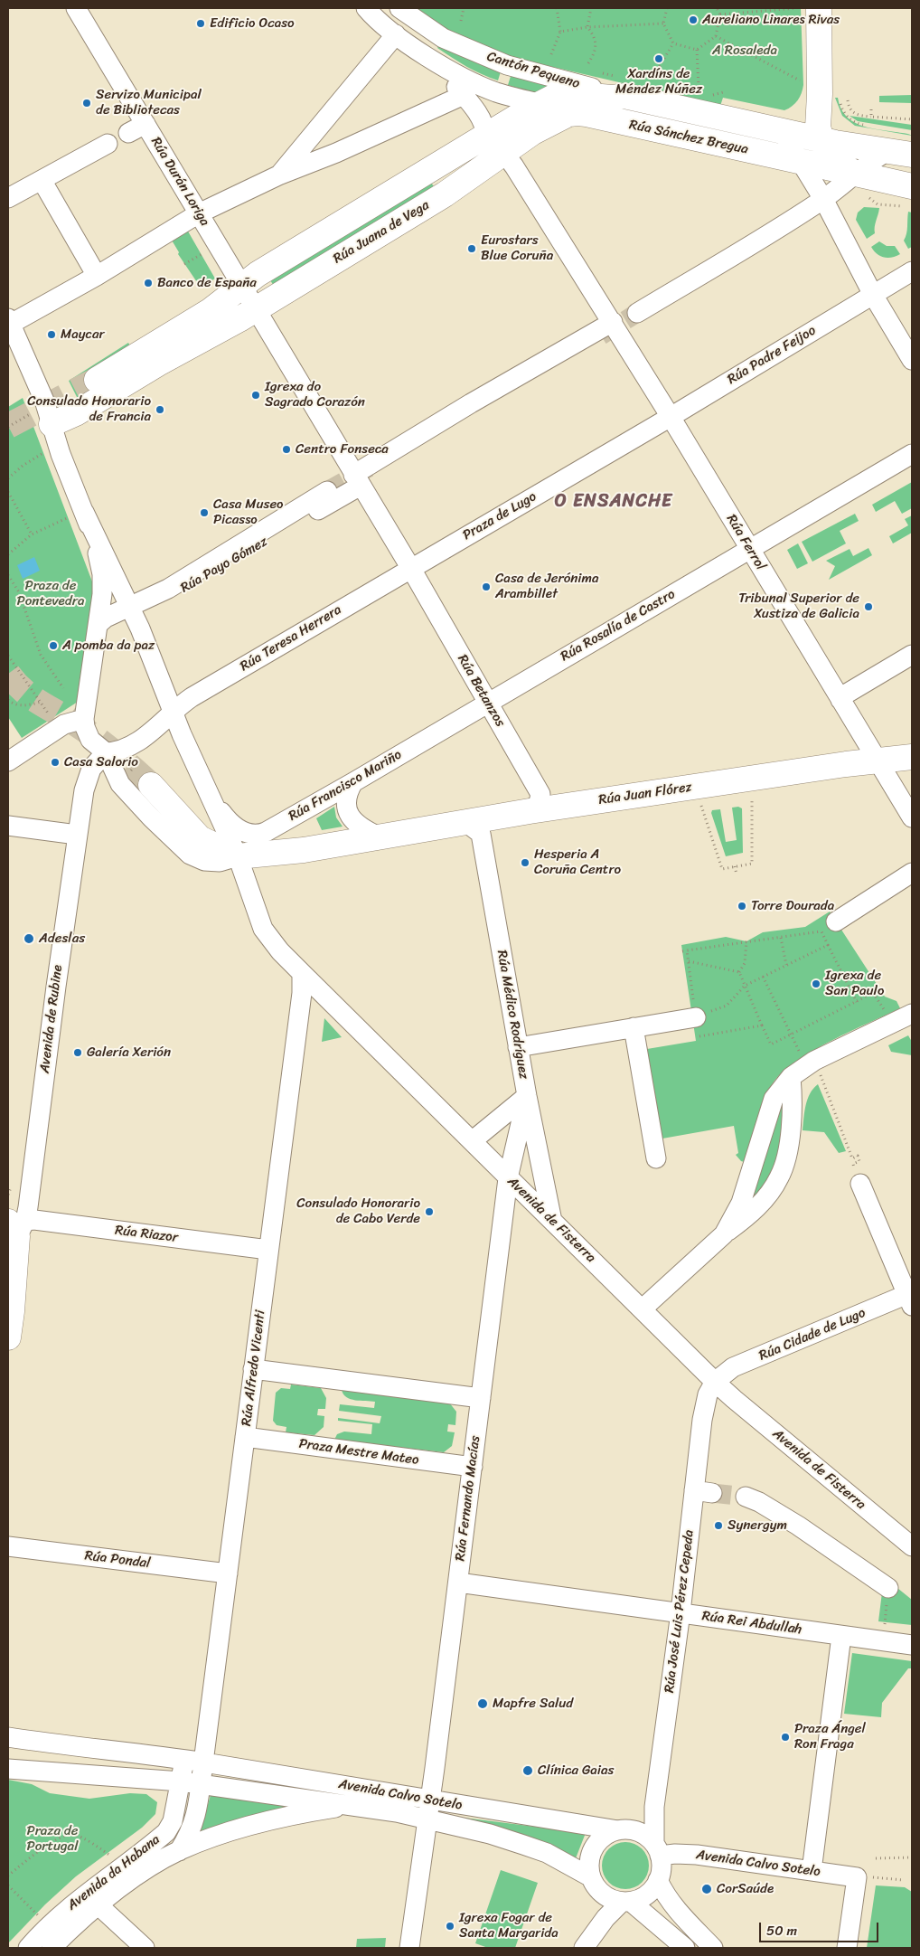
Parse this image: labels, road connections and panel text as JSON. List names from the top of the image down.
{
  "streets": {
    "main road": ["Rúa Sánchez Bregua", "Rúa Juana de Vega", "Rúa Juan Flórez"],
    "street": [
      "Cantón Pequeno",
      "Rúa Durán Loriga",
      "Rúa Padre Feijoo",
      "Praza de Lugo",
      "Rúa Ferrol",
      "Rúa Payo Gómez",
      "Rúa Rosalía de Castro",
      "Rúa Teresa Herrera",
      "Rúa Betanzos",
      "Rúa Francisco Mariño",
      "Rúa Médico Rodríguez",
      "Avenida de Rubine",
      "Avenida de Fisterra",
      "Rúa Riazor",
      "Rúa Cidade de Lugo",
      "Rúa Alfredo Vicenti",
      "Praza Mestre Mateo",
      "Rúa Fernando Macías",
      "Rúa Pondal",
      "Rúa José Luis Pérez Cepeda",
      "Rúa Rei Abdullah",
      "Avenida Calvo Sotelo",
      "Avenida da Habana"
    ]
  },
  "crossings": [
    ["Cantón Pequeno", "Rúa Sánchez Bregua"],
    ["Rúa Sánchez Bregua", "Rúa Juana de Vega"],
    ["Rúa Durán Loriga", "Rúa Juana de Vega"],
    ["Rúa Padre Feijoo", "Praza de Lugo"],
    ["Rúa Padre Feijoo", "Rúa Ferrol"],
    ["Praza de Lugo", "Rúa Ferrol"],
    ["Praza de Lugo", "Rúa Teresa Herrera"],
    ["Praza de Lugo", "Rúa Betanzos"],
    ["Rúa Ferrol", "Rúa Rosalía de Castro"],
    ["Rúa Ferrol", "Rúa Juan Flórez"],
    ["Rúa Rosalía de Castro", "Rúa Betanzos"],
    ["Rúa Rosalía de Castro", "Rúa Francisco Mariño"],
    ["Rúa Teresa Herrera", "Rúa Betanzos"],
    ["Rúa Betanzos", "Rúa Francisco Mariño"],
    ["Rúa Betanzos", "Rúa Juan Flórez"],
    ["Rúa Juan Flórez", "Rúa Médico Rodríguez"],
    ["Rúa Juan Flórez", "Avenida de Fisterra"],
    ["Rúa Médico Rodríguez", "Avenida de Fisterra"],
    ["Rúa Médico Rodríguez", "Rúa Fernando Macías"],
    ["Avenida de Rubine", "Rúa Riazor"],
    ["Avenida de Fisterra", "Rúa Cidade de Lugo"],
    ["Avenida de Fisterra", "Rúa Alfredo Vicenti"],
    ["Avenida de Fisterra", "Rúa Fernando Macías"],
    ["Avenida de Fisterra", "Rúa José Luis Pérez Cepeda"],
    ["Rúa Riazor", "Rúa Alfredo Vicenti"],
    ["Rúa Cidade de Lugo", "Rúa José Luis Pérez Cepeda"],
    ["Rúa Alfredo Vicenti", "Praza Mestre Mateo"],
    ["Rúa Alfredo Vicenti", "Rúa Pondal"],
    ["Rúa Alfredo Vicenti", "Avenida Calvo Sotelo"],
    ["Praza Mestre Mateo", "Rúa Fernando Macías"],
    ["Rúa Fernando Macías", "Rúa Rei Abdullah"],
    ["Rúa Fernando Macías", "Avenida Calvo Sotelo"],
    ["Rúa José Luis Pérez Cepeda", "Rúa Rei Abdullah"],
    ["Rúa José Luis Pérez Cepeda", "Avenida Calvo Sotelo"],
    ["Avenida Calvo Sotelo", "Avenida da Habana"]
  ],
  "districts": ["O ENSANCHE"],
  "parks": ["A Rosaleda", "Praza de Pontevedra", "Praza de Portugal"],
  "places": [
    "Aureliano Linares Rivas",
    "Edificio Ocaso",
    "Xardíns de Méndez Núñez",
    "Servizo Municipal de Bibliotecas",
    "Eurostars Blue Coruña",
    "Banco de España",
    "Maycar",
    "Igrexa do Sagrado Corazón",
    "Consulado Honorario de Francia",
    "Centro Fonseca",
    "Casa Museo Picasso",
    "Casa de Jerónima Arambillet",
    "Tribunal Superior de Xustiza de Galicia",
    "A pomba da paz",
    "Casa Salorio",
    "Hesperia A Coruña Centro",
    "Torre Dourada",
    "Adeslas",
    "Igrexa de San Paulo",
    "Galería Xerión",
    "Consulado Honorario de Cabo Verde",
    "Synergym",
    "Mapfre Salud",
    "Praza Ángel Ron Fraga",
    "Clínica Gaias",
    "CorSaúde",
    "Igrexa Fogar de Santa Margarida"
  ],
  "scale_bar": "50 m"
}
